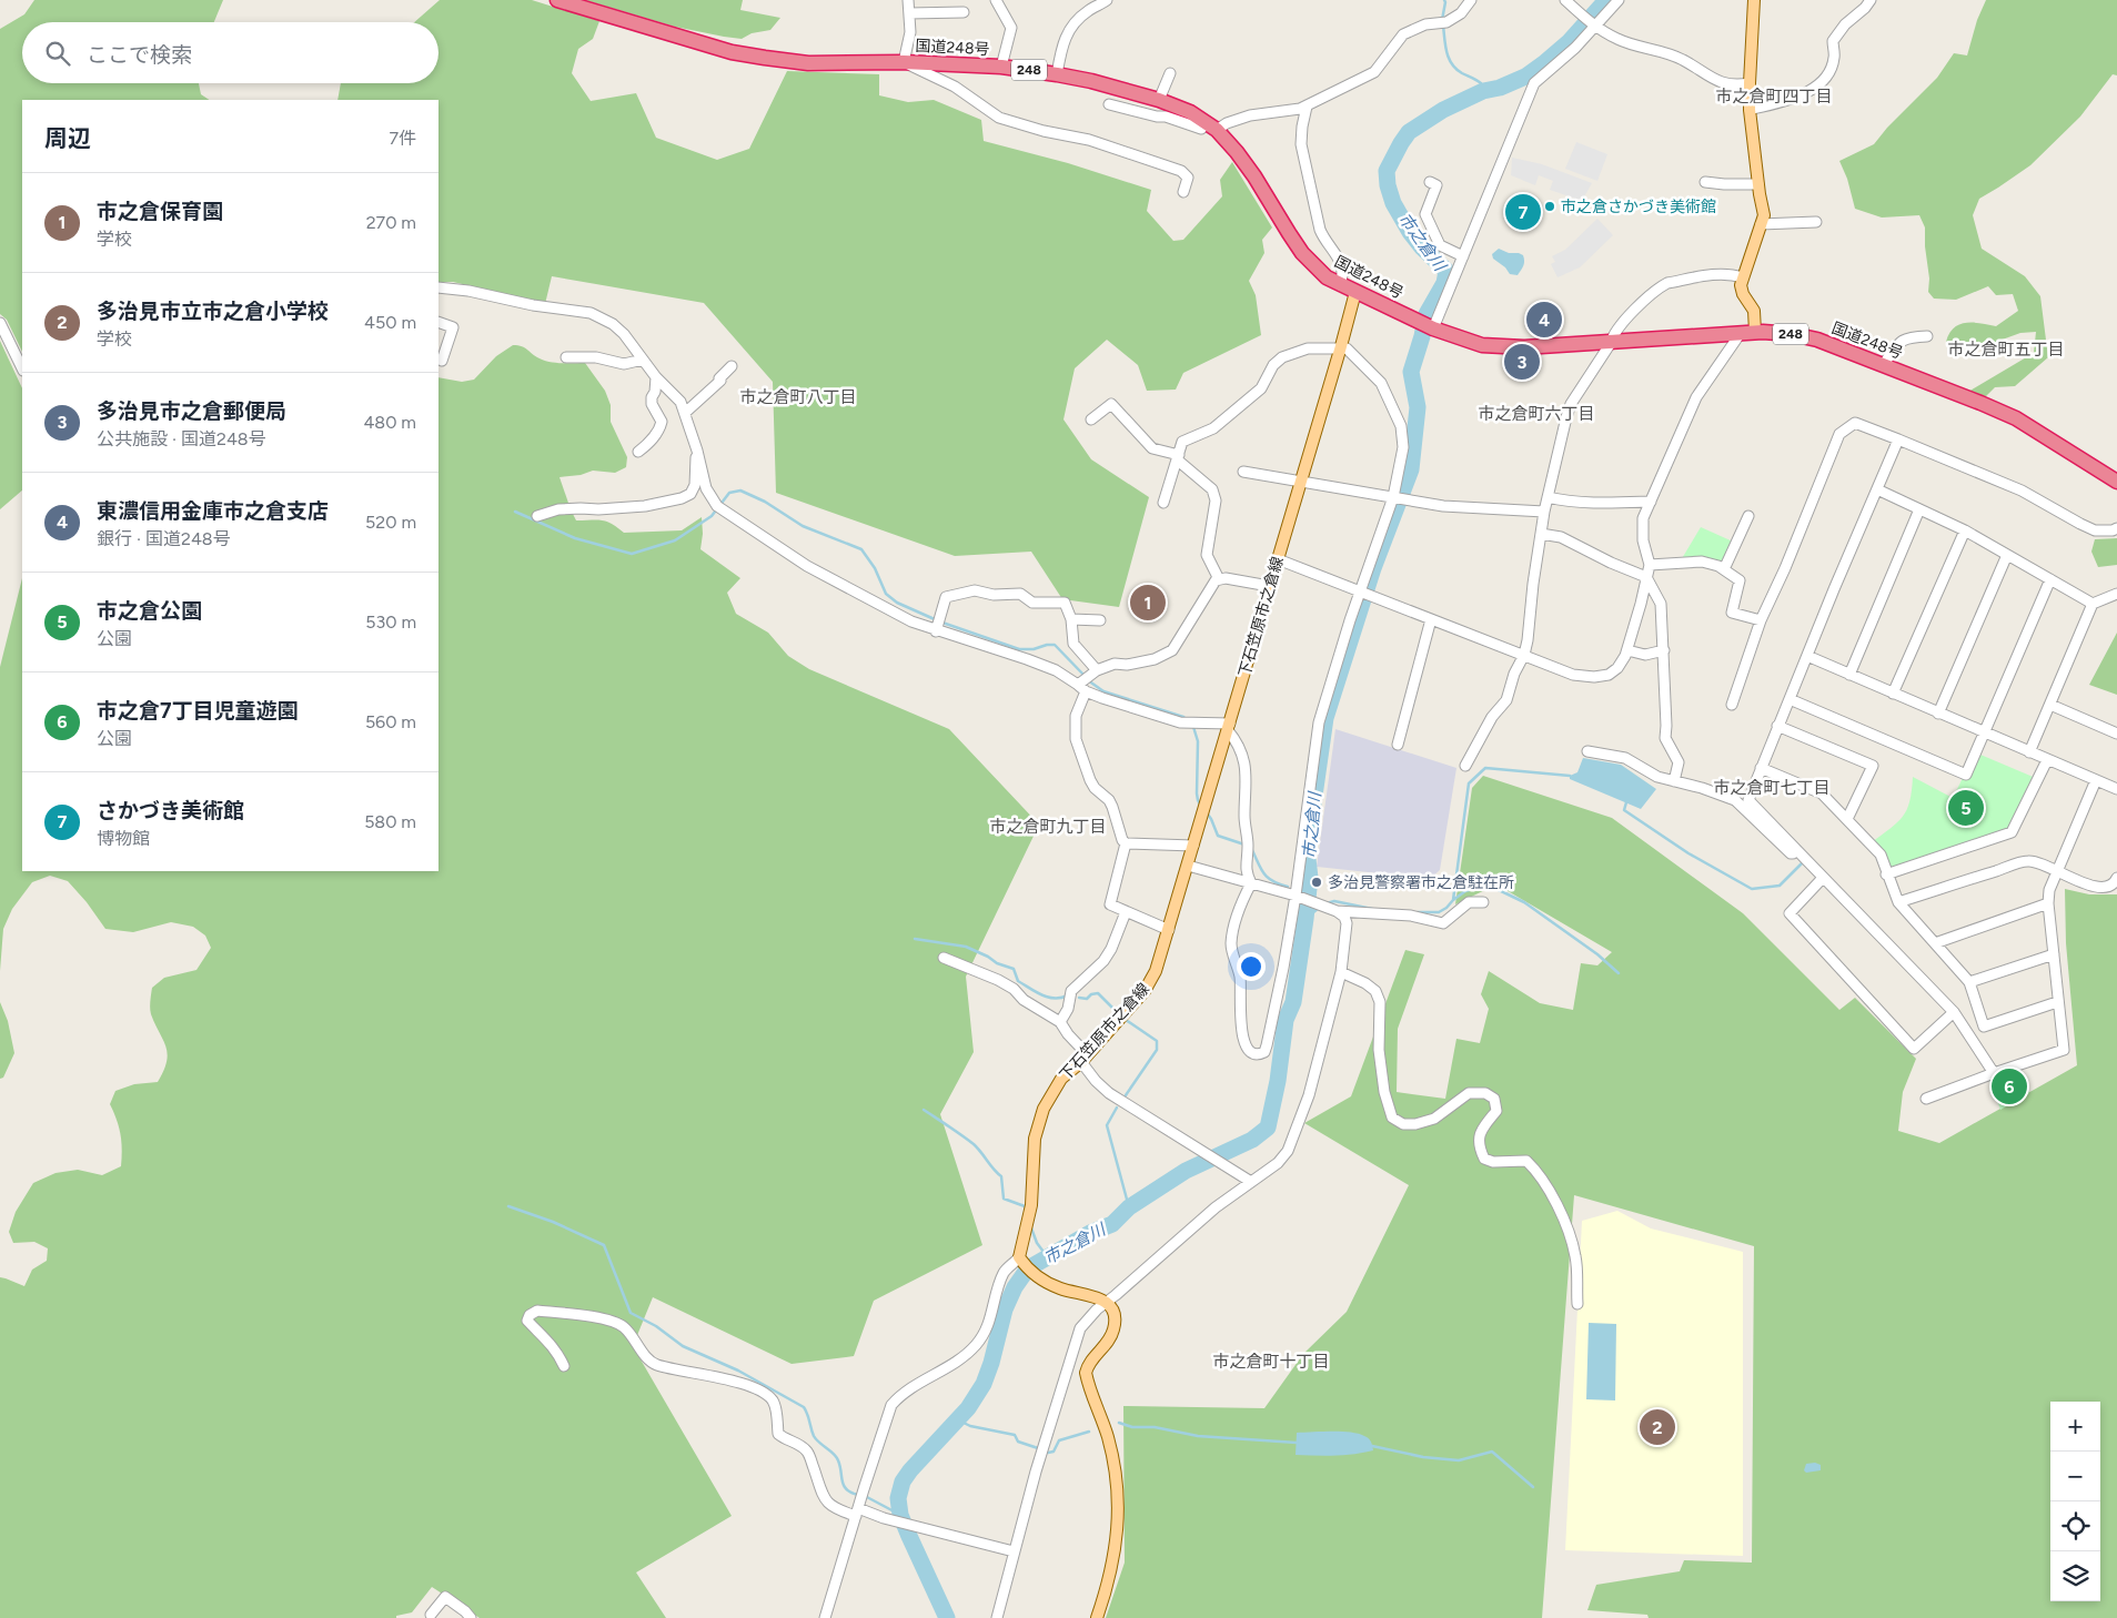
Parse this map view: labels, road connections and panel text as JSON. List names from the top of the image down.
{
  "streets": {
    "highway": ["国道248号", "248"],
    "main road": ["下石笠原市之倉線"]
  },
  "crossings": [
    ["国道248号", "下石笠原市之倉線"]
  ],
  "districts": [
    "市之倉町四丁目",
    "市之倉町五丁目",
    "市之倉町八丁目",
    "市之倉町六丁目",
    "市之倉町七丁目",
    "市之倉町九丁目",
    "市之倉町十丁目"
  ],
  "water": ["市之倉川"],
  "places": ["市之倉さかづき美術館", "多治見警察署市之倉駐在所"],
  "page": {
    "search": "ここで検索",
    "heading": ["周辺", "7件"],
    "list": [
      {
        "mark": "1",
        "name": "市之倉保育園",
        "note": "学校",
        "value": "270 m"
      },
      {
        "mark": "2",
        "name": "多治見市立市之倉小学校",
        "note": "学校",
        "value": "450 m"
      },
      {
        "mark": "3",
        "name": "多治見市之倉郵便局",
        "note": "公共施設 · 国道248号",
        "value": "480 m"
      },
      {
        "mark": "4",
        "name": "東濃信用金庫市之倉支店",
        "note": "銀行 · 国道248号",
        "value": "520 m"
      },
      {
        "mark": "5",
        "name": "市之倉公園",
        "note": "公園",
        "value": "530 m"
      },
      {
        "mark": "6",
        "name": "市之倉7丁目児童遊園",
        "note": "公園",
        "value": "560 m"
      },
      {
        "mark": "7",
        "name": "さかづき美術館",
        "note": "博物館",
        "value": "580 m"
      }
    ],
    "pins": [
      "7",
      "4",
      "3",
      "1",
      "5",
      "6",
      "2"
    ],
    "map_buttons": ["+", "−"]
  }
}
